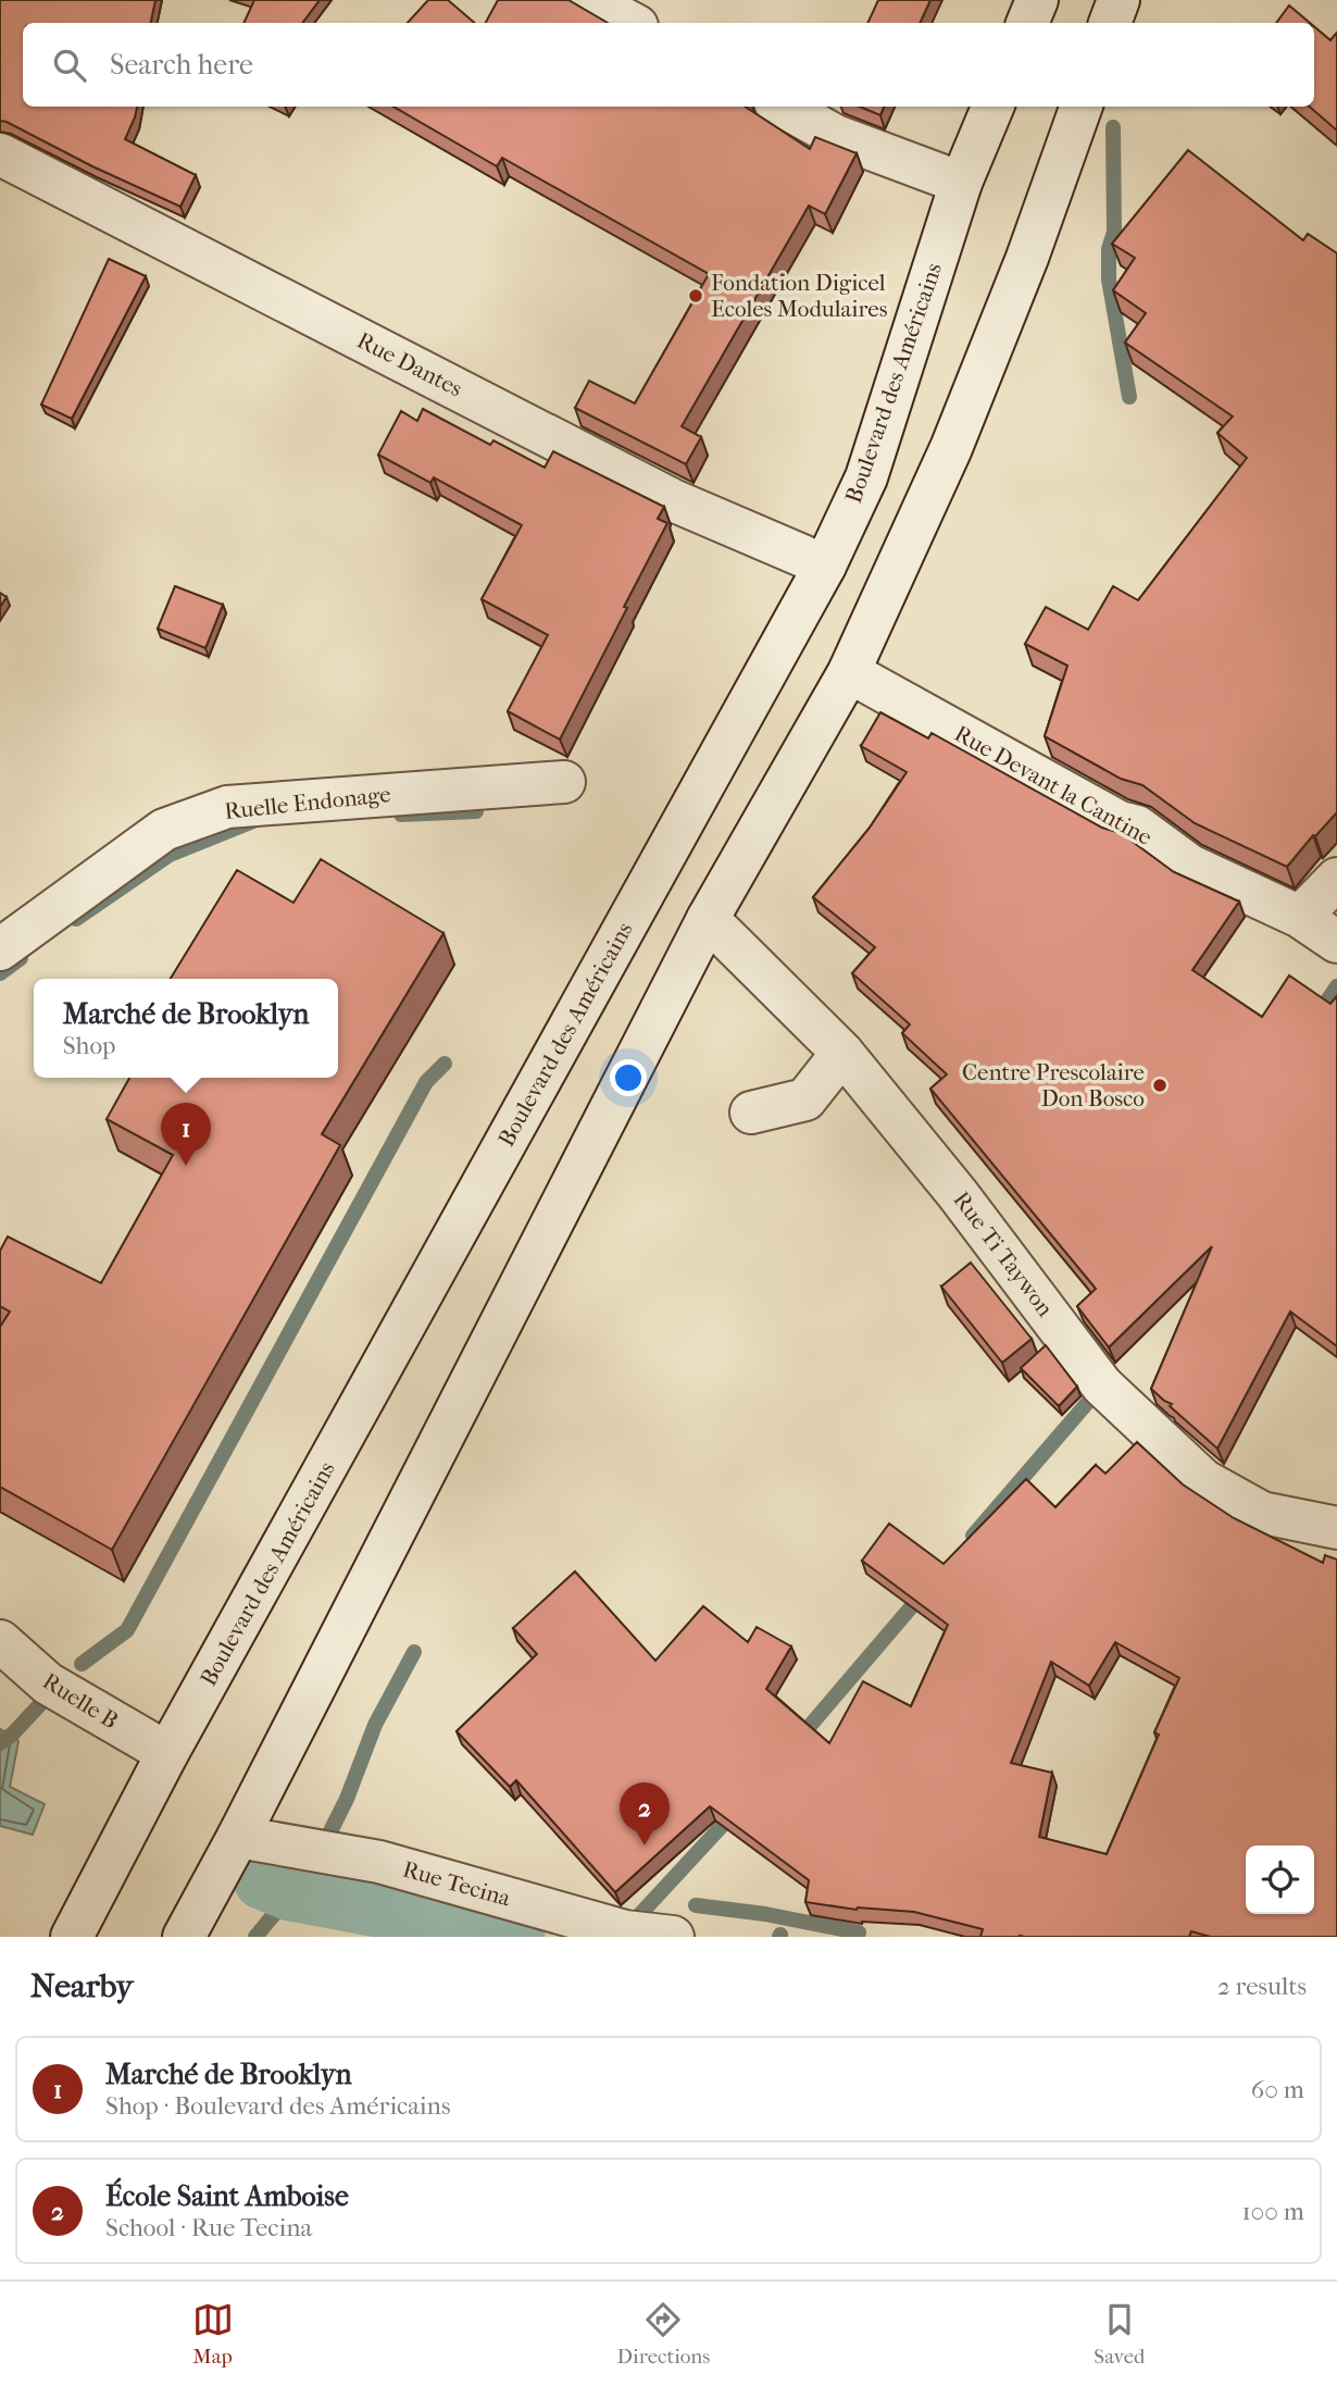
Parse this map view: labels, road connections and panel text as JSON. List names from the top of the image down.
{
  "streets": {
    "main road": [
      "Rue Dantes",
      "Boulevard des Américains",
      "Rue Devant la Cantine",
      "Ruelle Endonage",
      "Rue Ti Taywon",
      "Ruelle B",
      "Rue Tecina"
    ]
  },
  "crossings": [
    ["Rue Dantes", "Boulevard des Américains"],
    ["Boulevard des Américains", "Ruelle B"]
  ],
  "places": ["Fondation Digicel Ecoles Modulaires", "Centre Prescolaire Don Bosco"],
  "page": {
    "search": "Search here",
    "popup": ["Marché de Brooklyn", "Shop"],
    "pins": ["1", "2"],
    "heading": ["Nearby", "2 results"],
    "list": [
      {
        "mark": "1",
        "name": "Marché de Brooklyn",
        "note": "Shop · Boulevard des Américains",
        "value": "60 m"
      },
      {
        "mark": "2",
        "name": "École Saint Amboise",
        "note": "School · Rue Tecina",
        "value": "100 m"
      }
    ],
    "nav": ["Map", "Directions", "Saved"]
  }
}
